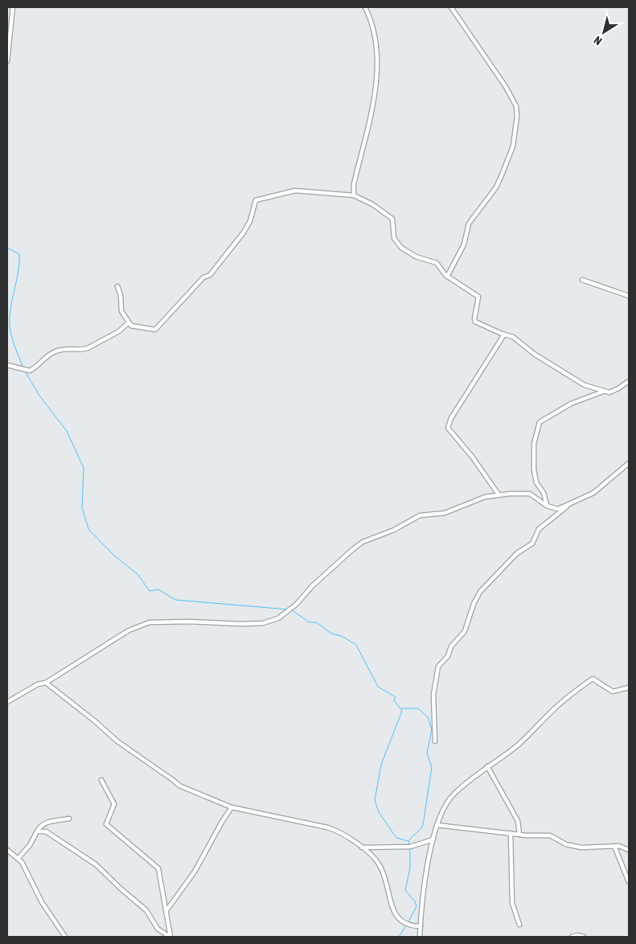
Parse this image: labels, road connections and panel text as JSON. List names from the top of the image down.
{
  "north": "bottom left"
}
